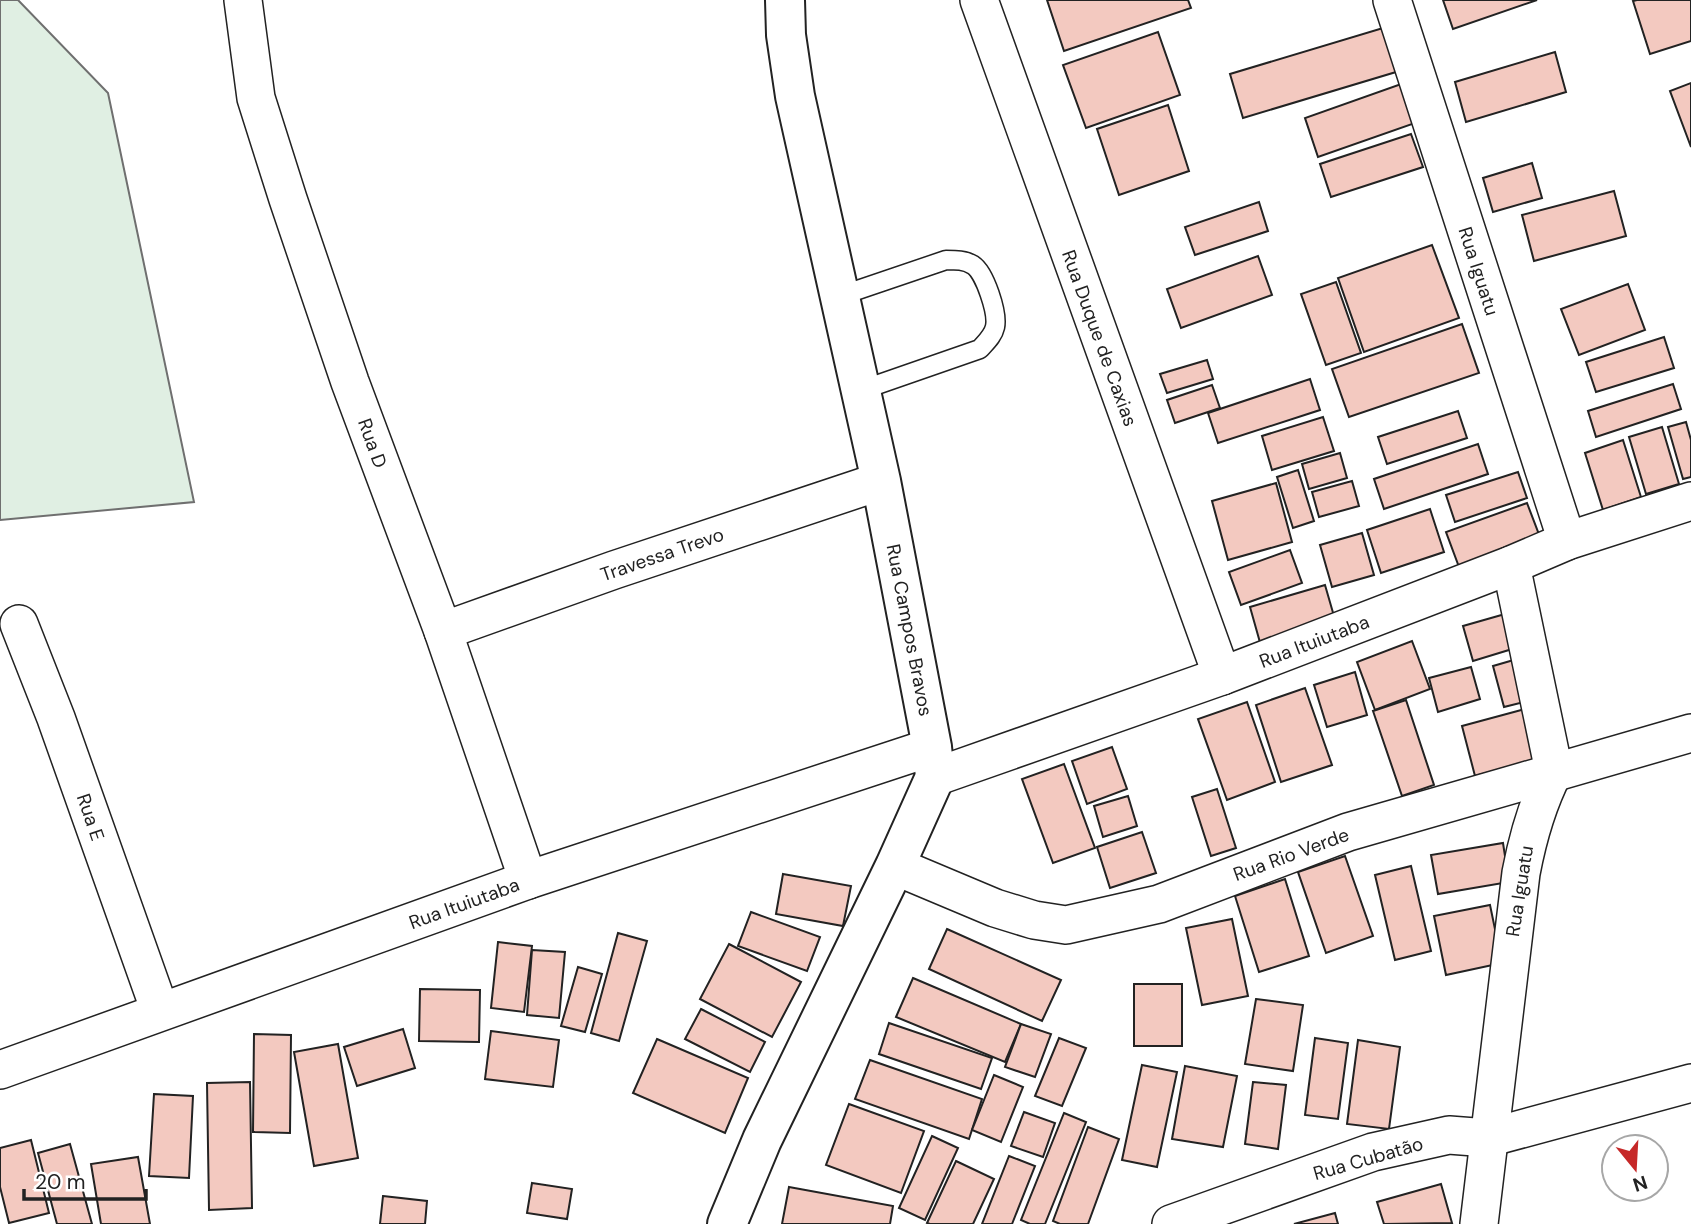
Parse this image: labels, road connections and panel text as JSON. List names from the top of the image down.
{
  "streets": {
    "street": [
      "Rua Iguatu",
      "Rua Duque de Caxias",
      "Rua D",
      "Travessa Trevo",
      "Rua Campos Bravos",
      "Rua Ituiutaba",
      "Rua E",
      "Rua Rio Verde",
      "Rua Cubatão"
    ]
  },
  "crossings": [
    ["Rua Iguatu", "Rua Ituiutaba"],
    ["Rua Iguatu", "Rua Rio Verde"],
    ["Rua Iguatu", "Rua Cubatão"],
    ["Rua Duque de Caxias", "Rua Ituiutaba"],
    ["Rua D", "Travessa Trevo"],
    ["Rua D", "Rua Ituiutaba"],
    ["Travessa Trevo", "Rua Campos Bravos"],
    ["Rua Campos Bravos", "Rua Ituiutaba"],
    ["Rua Ituiutaba", "Rua E"]
  ],
  "scale_bar": "20 m",
  "north": "bottom"
}
